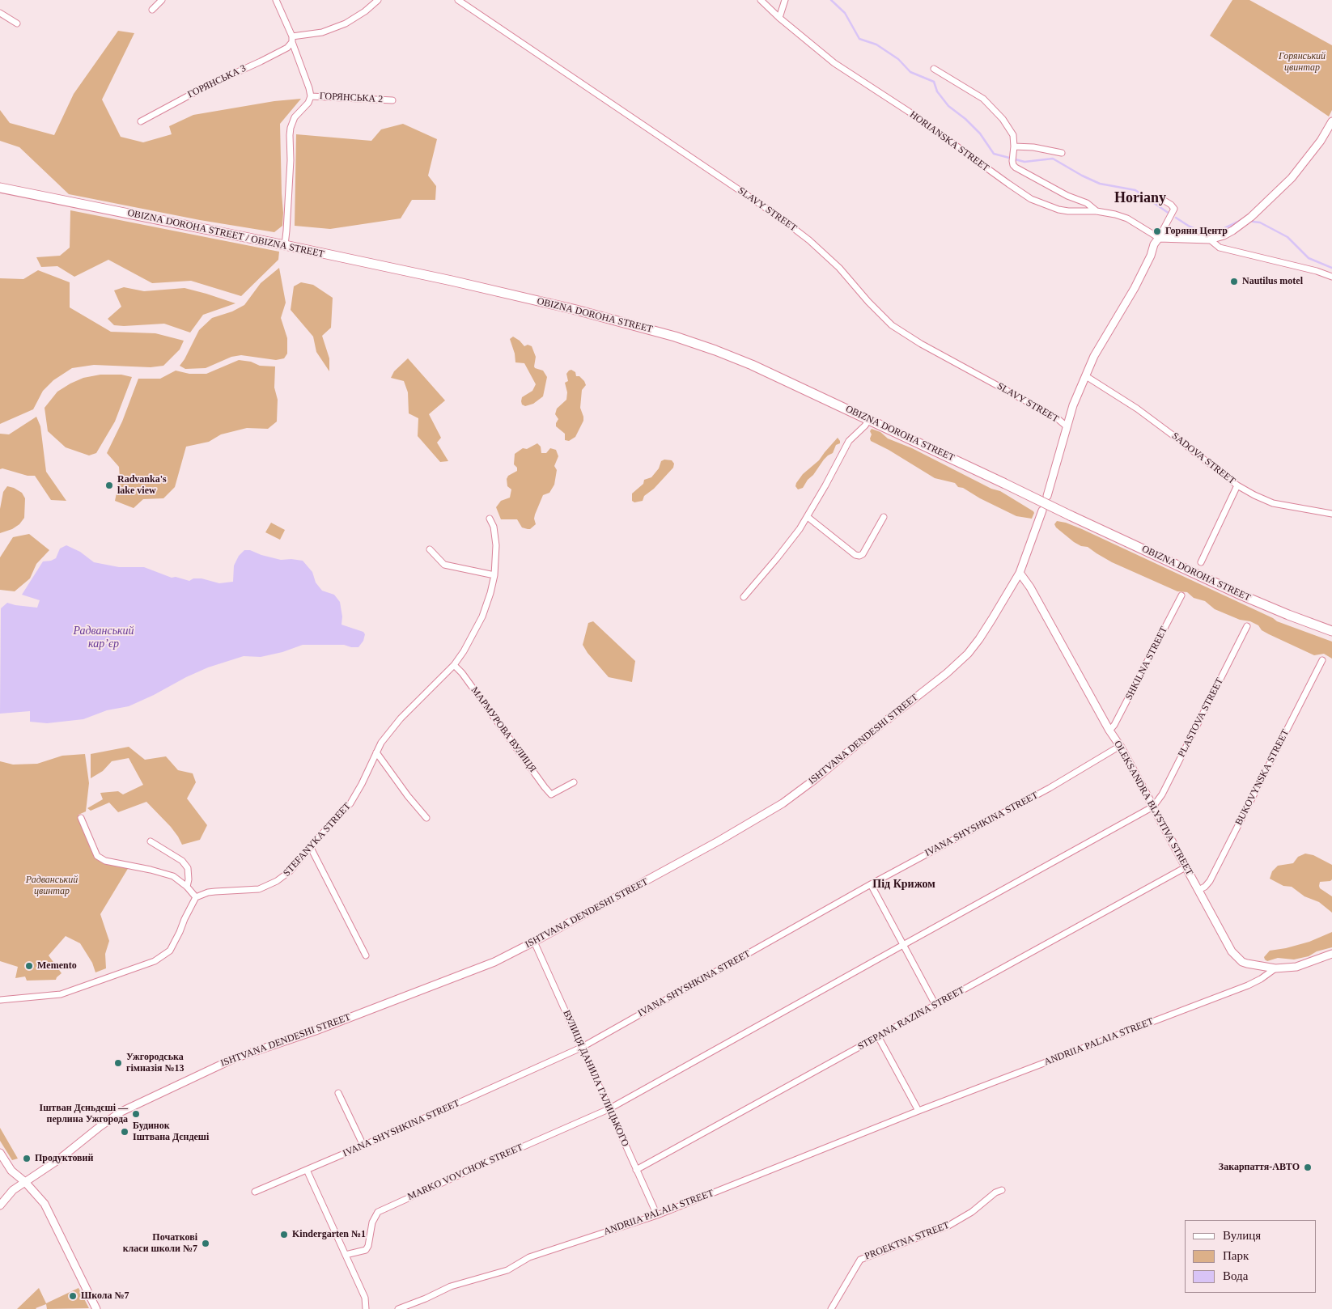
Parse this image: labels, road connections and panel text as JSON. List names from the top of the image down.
{
  "streets": {
    "highway": ["OBIZNA DOROHA STREET / OBIZNA STREET", "OBIZNA DOROHA STREET"],
    "street": [
      "ГОРЯНСЬКА 3",
      "ГОРЯНСЬКА 2",
      "HORIANSKA STREET",
      "SLAVY STREET",
      "SADOVA STREET",
      "SHKILNA STREET",
      "PLASTOVA STREET",
      "МАРМУРОВА ВУЛИЦЯ",
      "ISHTVANA DENDESHI STREET",
      "BUKOVYNSKA STREET",
      "OLEKSANDRA BLYSTIVA STREET",
      "IVANA SHYSHKINA STREET",
      "STEFANYKA STREET",
      "STEPANA RAZINA STREET",
      "ANDRIIA PALAIA STREET",
      "ВУЛИЦЯ ДАНИЛА ГАЛИЦЬКОГО",
      "MARKO VOVCHOK STREET",
      "PROEKTNA STREET"
    ]
  },
  "crossings": [
    ["OBIZNA DOROHA STREET / OBIZNA STREET", "OBIZNA DOROHA STREET"],
    ["SHKILNA STREET", "OLEKSANDRA BLYSTIVA STREET"],
    ["PLASTOVA STREET", "OLEKSANDRA BLYSTIVA STREET"],
    ["МАРМУРОВА ВУЛИЦЯ", "STEFANYKA STREET"],
    ["ISHTVANA DENDESHI STREET", "OLEKSANDRA BLYSTIVA STREET"],
    ["ISHTVANA DENDESHI STREET", "ВУЛИЦЯ ДАНИЛА ГАЛИЦЬКОГО"],
    ["BUKOVYNSKA STREET", "OLEKSANDRA BLYSTIVA STREET"],
    ["OLEKSANDRA BLYSTIVA STREET", "IVANA SHYSHKINA STREET"],
    ["OLEKSANDRA BLYSTIVA STREET", "STEPANA RAZINA STREET"],
    ["OLEKSANDRA BLYSTIVA STREET", "ANDRIIA PALAIA STREET"],
    ["IVANA SHYSHKINA STREET", "ВУЛИЦЯ ДАНИЛА ГАЛИЦЬКОГО"],
    ["STEPANA RAZINA STREET", "ВУЛИЦЯ ДАНИЛА ГАЛИЦЬКОГО"],
    ["ANDRIIA PALAIA STREET", "ВУЛИЦЯ ДАНИЛА ГАЛИЦЬКОГО"],
    ["ВУЛИЦЯ ДАНИЛА ГАЛИЦЬКОГО", "MARKO VOVCHOK STREET"]
  ],
  "districts": ["Horiany", "Під Крижом"],
  "water": ["Радванський карʼєр"],
  "parks": ["Горянський цвинтар", "Радванський цвинтар"],
  "places": [
    "Горяни Центр",
    "Nautilus motel",
    "Radvanka's lake view",
    "Memento",
    "Ужгородська гімназія №13",
    "Іштван Дєньдєші — перлина Ужгорода",
    "Будинок Іштвана Дєндеші",
    "Продуктовий",
    "Закарпаття-АВТО",
    "Kindergarten №1",
    "Початкові класи школи №7",
    "Школа №7"
  ],
  "legend": ["Вулиця", "Парк", "Вода"]
}
